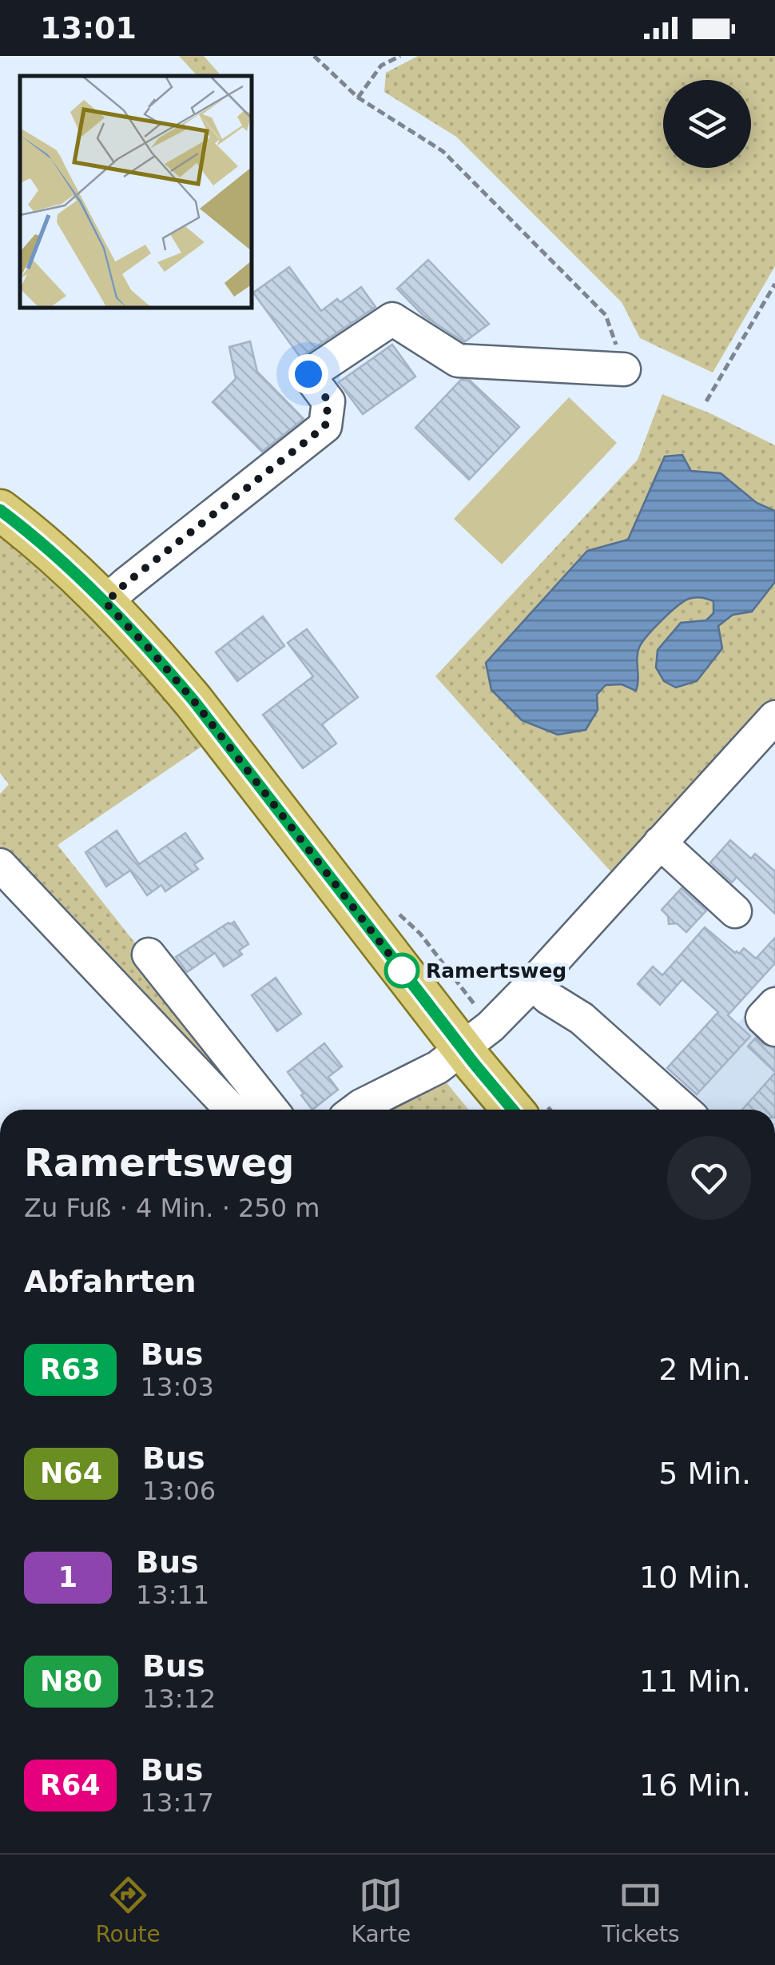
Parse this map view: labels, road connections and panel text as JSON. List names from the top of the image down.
{
  "places": ["Ramertsweg"],
  "lines": ["bus line R63"],
  "page": {
    "status": "13:01",
    "heading": [
      ["Ramertsweg", "Zu Fuß · 4 Min. · 250 m"],
      "Abfahrten"
    ],
    "list": [
      {
        "mark": "R63",
        "name": "Bus",
        "note": "13:03",
        "value": "2 Min."
      },
      {
        "mark": "N64",
        "name": "Bus",
        "note": "13:06",
        "value": "5 Min."
      },
      {
        "mark": "1",
        "name": "Bus",
        "note": "13:11",
        "value": "10 Min."
      },
      {
        "mark": "N80",
        "name": "Bus",
        "note": "13:12",
        "value": "11 Min."
      },
      {
        "mark": "R64",
        "name": "Bus",
        "note": "13:17",
        "value": "16 Min."
      }
    ],
    "tabs": ["Route", "Karte", "Tickets"]
  }
}
